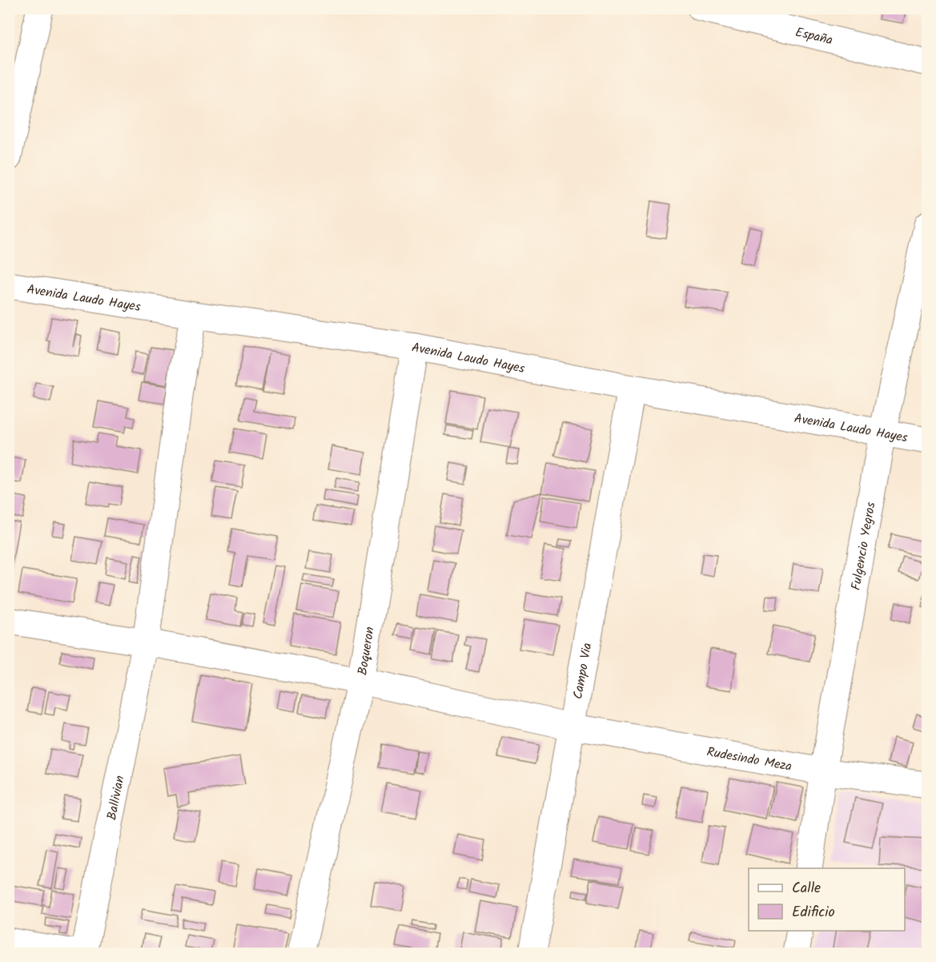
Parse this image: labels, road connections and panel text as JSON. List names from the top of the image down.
{
  "streets": {
    "street": [
      "España",
      "Avenida Laudo Hayes",
      "Fulgencio Yegros",
      "Boqueron",
      "Campo Via",
      "Rudesindo Meza",
      "Ballivian"
    ]
  },
  "crossings": [
    ["Avenida Laudo Hayes", "Fulgencio Yegros"],
    ["Avenida Laudo Hayes", "Boqueron"],
    ["Avenida Laudo Hayes", "Campo Via"],
    ["Avenida Laudo Hayes", "Ballivian"],
    ["Fulgencio Yegros", "Rudesindo Meza"],
    ["Boqueron", "Rudesindo Meza"],
    ["Campo Via", "Rudesindo Meza"],
    ["Rudesindo Meza", "Ballivian"]
  ],
  "legend": ["Calle", "Edificio"]
}
